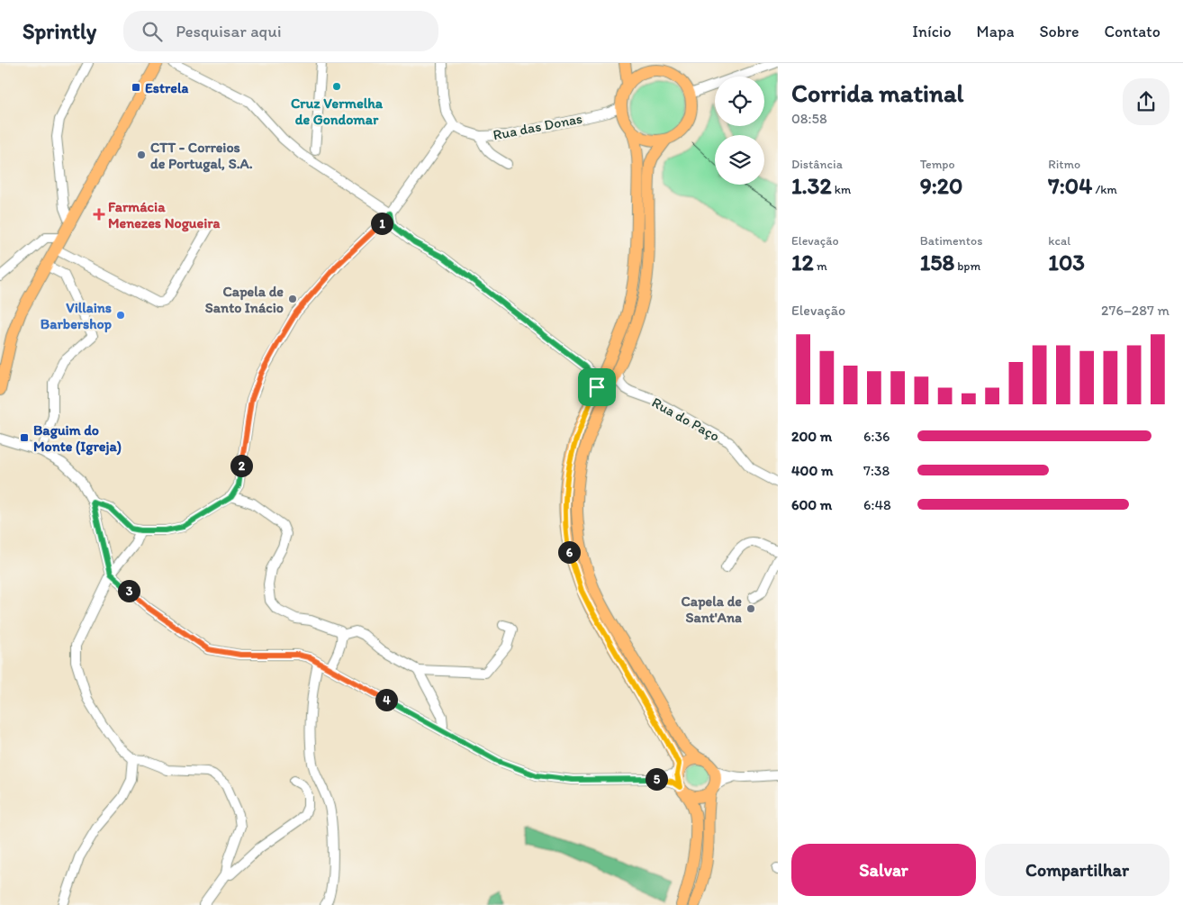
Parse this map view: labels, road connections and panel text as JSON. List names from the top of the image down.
{
  "streets": {
    "street": ["Rua das Donas", "Rua do Paço"]
  },
  "places": {
    "other": [
      "Cruz Vermelha de Gondomar",
      "CTT - Correios de Portugal, S.A.",
      "Capela de Santo Inácio",
      "Villains Barbershop",
      "Capela de Sant'Ana"
    ],
    "transit": ["Estrela", "Baguim do Monte (Igreja)"],
    "health": ["Farmácia Menezes Nogueira"]
  },
  "page": {
    "header": "Sprintly",
    "search": "Pesquisar aqui",
    "nav": [
      "Início",
      "Mapa",
      "Sobre",
      "Contato"
    ],
    "heading": ["Corrida matinal", "08:58"],
    "stats": [
      ["Distância", "1.32 km"],
      ["Tempo", "9:20"],
      ["Ritmo", "7:04 /km"],
      ["Elevação", "12 m"],
      ["Batimentos", "158 bpm"],
      ["kcal", "103"]
    ],
    "pins": [
      "1",
      "2",
      "6",
      "3",
      "4",
      "5"
    ],
    "chart": ["Elevação", "276–287 m"],
    "list": [
      {
        "name": "200 m",
        "note": "6:36"
      },
      {
        "name": "400 m",
        "note": "7:38"
      },
      {
        "name": "600 m",
        "note": "6:48"
      }
    ],
    "buttons": ["Salvar", "Compartilhar"]
  }
}
